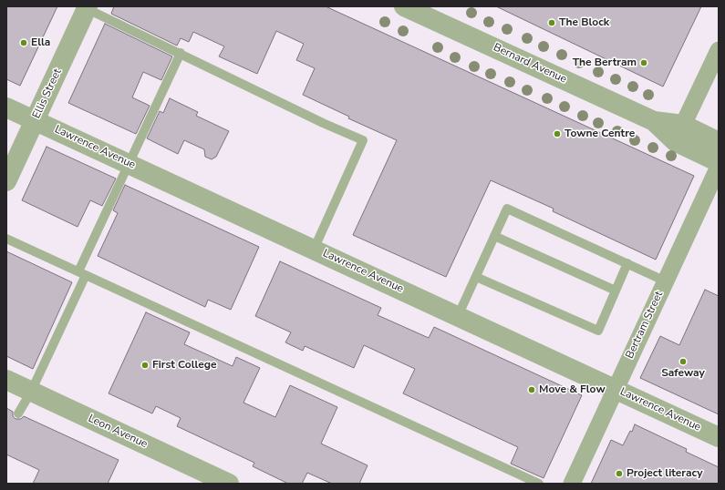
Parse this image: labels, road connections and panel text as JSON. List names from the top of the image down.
{
  "streets": {
    "street": [
      "Bernard Avenue",
      "Ellis Street",
      "Lawrence Avenue",
      "Bertram Street",
      "Leon Avenue"
    ]
  },
  "crossings": [
    ["Ellis Street", "Lawrence Avenue"],
    ["Lawrence Avenue", "Bertram Street"]
  ],
  "places": [
    "The Block",
    "Ella",
    "The Bertram",
    "Towne Centre",
    "Safeway",
    "First College",
    "Move & Flow",
    "Project literacy"
  ]
}
